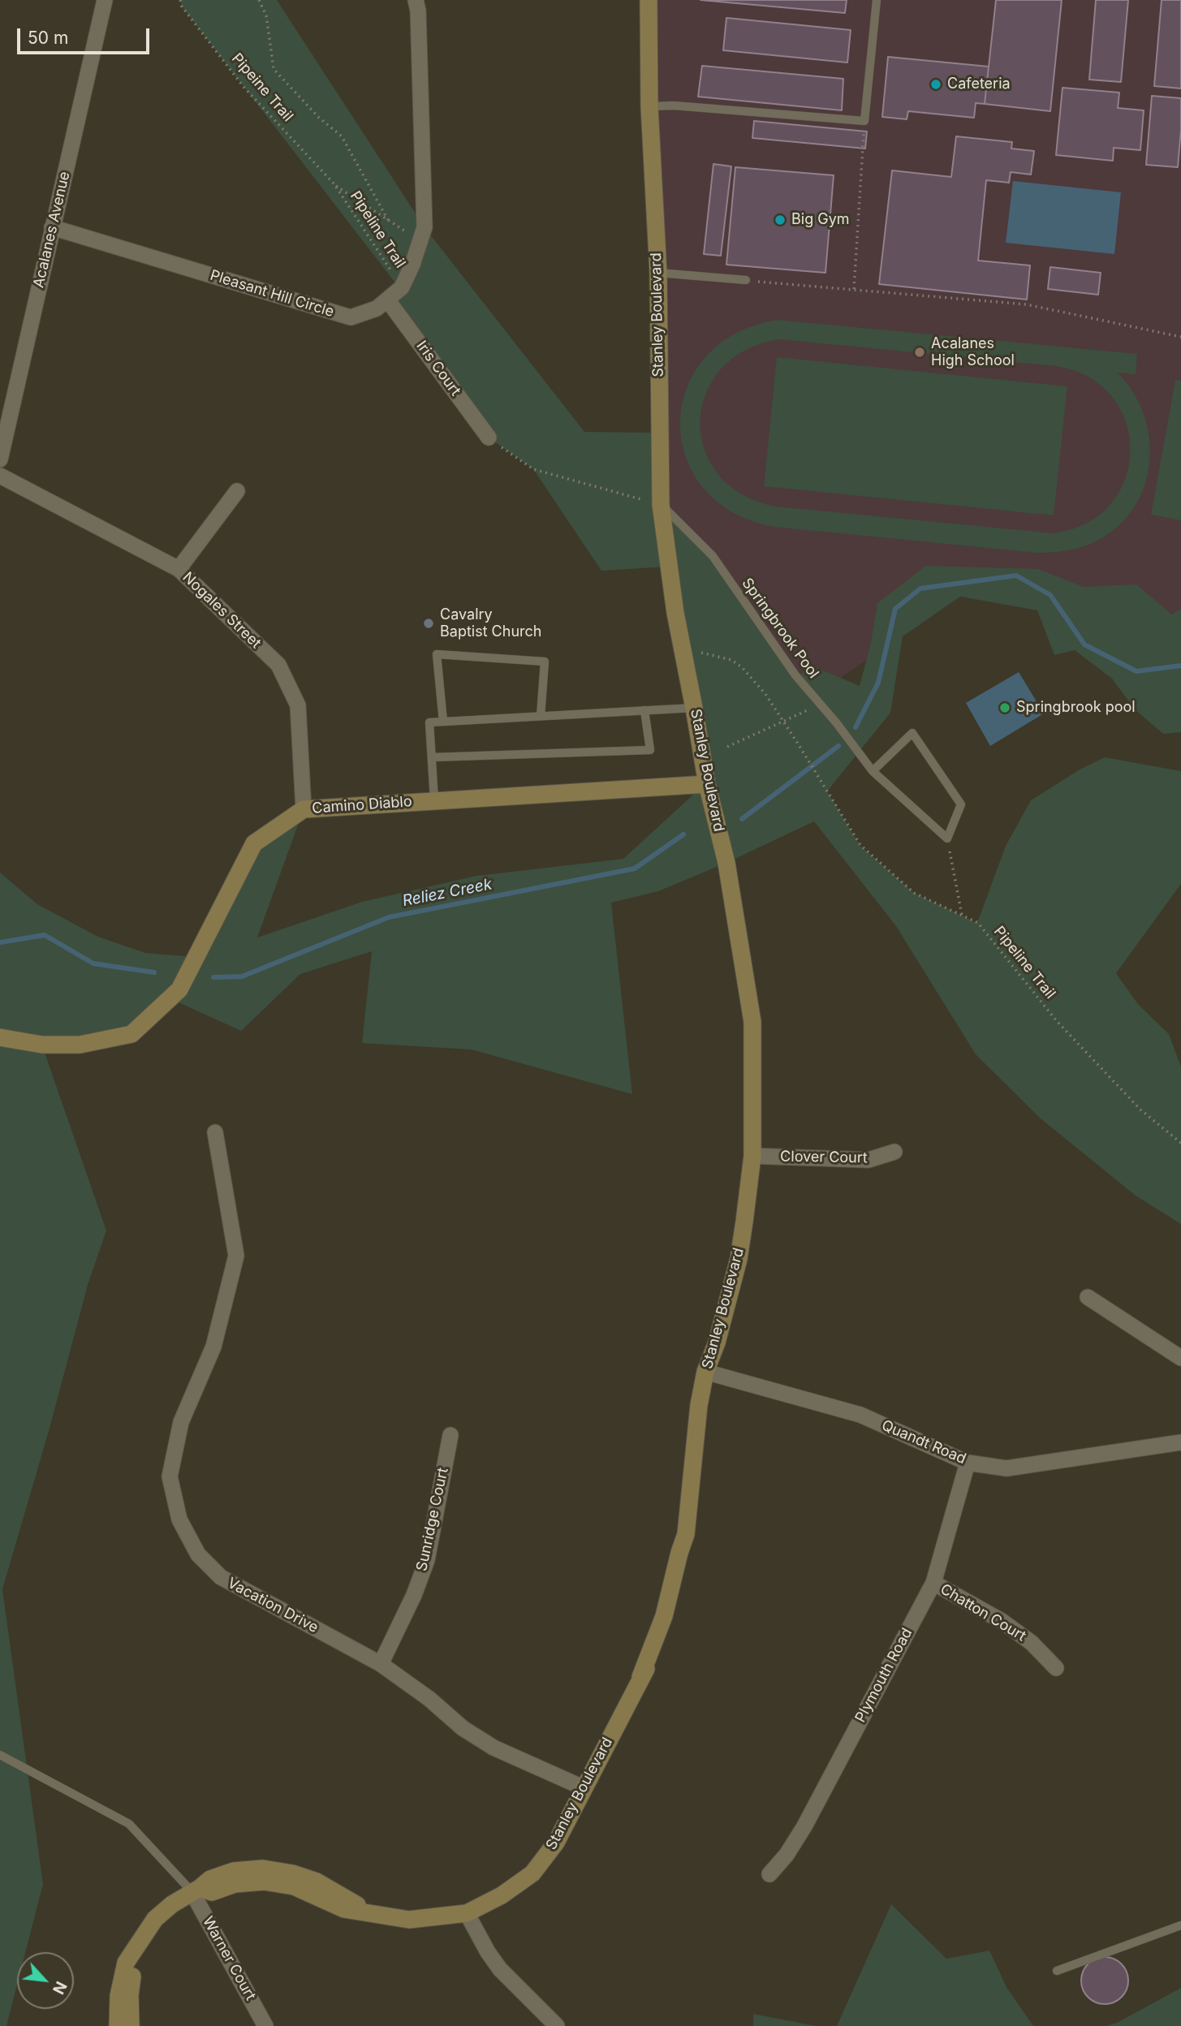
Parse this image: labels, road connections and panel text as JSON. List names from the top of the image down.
{
  "streets": {
    "street": [
      "Acalanes Avenue",
      "Pleasant Hill Circle",
      "Stanley Boulevard",
      "Iris Court",
      "Nogales Street",
      "Camino Diablo",
      "Clover Court",
      "Quandt Road",
      "Sunridge Court",
      "Vacation Drive",
      "Chatton Court",
      "Plymouth Road",
      "Warner Court"
    ],
    "lane": ["Springbrook Pool"],
    "path": ["Pipeine Trail", "Pipeline Trail"]
  },
  "crossings": [
    ["Pipeine Trail", "Pipeline Trail"],
    ["Acalanes Avenue", "Pleasant Hill Circle"],
    ["Pipeline Trail", "Pleasant Hill Circle"],
    ["Pipeline Trail", "Stanley Boulevard"],
    ["Pleasant Hill Circle", "Iris Court"],
    ["Stanley Boulevard", "Springbrook Pool"],
    ["Stanley Boulevard", "Camino Diablo"],
    ["Stanley Boulevard", "Clover Court"],
    ["Stanley Boulevard", "Quandt Road"],
    ["Stanley Boulevard", "Vacation Drive"],
    ["Stanley Boulevard", "Warner Court"],
    ["Nogales Street", "Camino Diablo"],
    ["Quandt Road", "Plymouth Road"],
    ["Sunridge Court", "Vacation Drive"],
    ["Chatton Court", "Plymouth Road"]
  ],
  "water": ["Reliez Creek"],
  "places": [
    "Cafeteria",
    "Big Gym",
    "Acalanes High School",
    "Cavalry Baptist Church",
    "Springbrook pool"
  ],
  "scale_bar": "50 m",
  "north": "bottom right"
}
